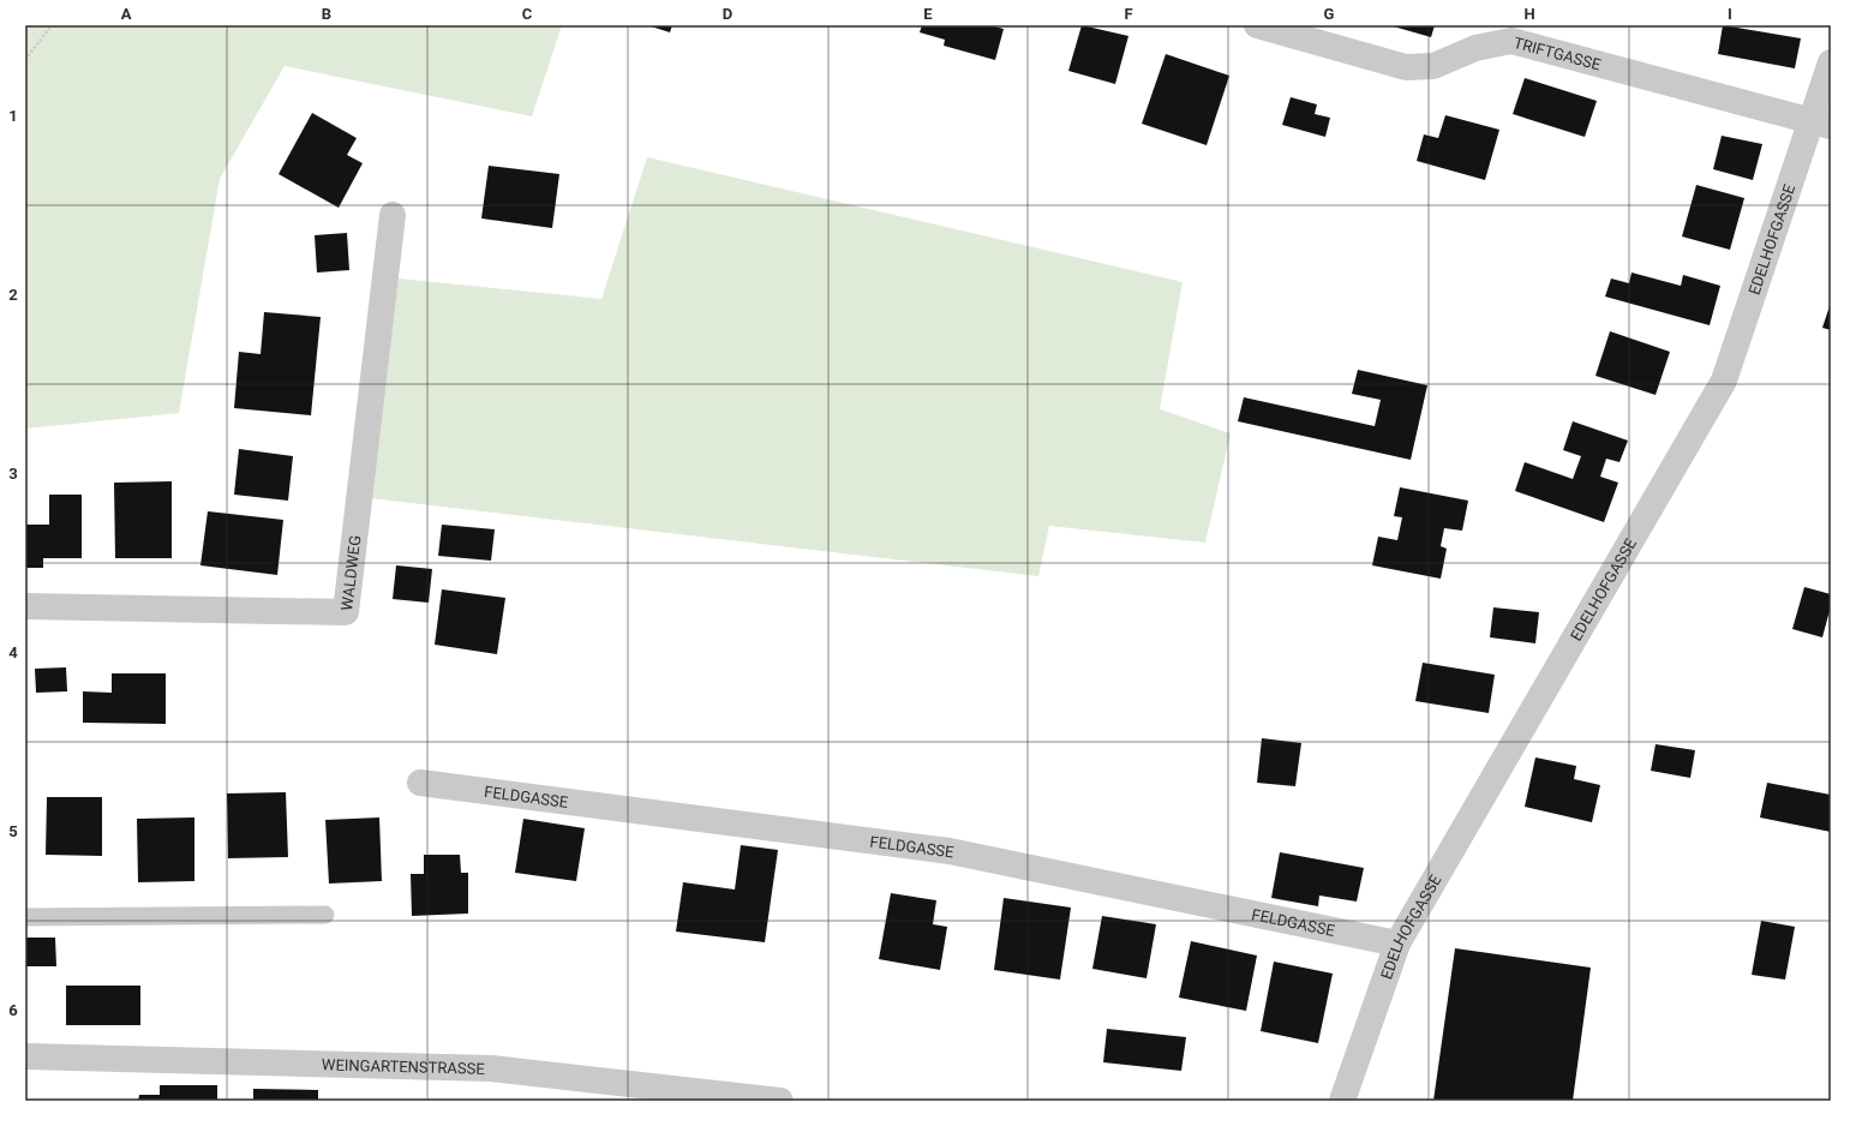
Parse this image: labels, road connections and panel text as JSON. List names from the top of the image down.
{
  "streets": {
    "street": [
      "TRIFTGASSE",
      "EDELHOFGASSE",
      "WALDWEG",
      "FELDGASSE",
      "WEINGARTENSTRASSE"
    ]
  },
  "crossings": [
    ["TRIFTGASSE", "EDELHOFGASSE"],
    ["EDELHOFGASSE", "FELDGASSE"]
  ],
  "grid": {
    "columns": [
      "A",
      "B",
      "C",
      "D",
      "E",
      "F",
      "G",
      "H",
      "I"
    ],
    "rows": [
      "1",
      "2",
      "3",
      "4",
      "5",
      "6"
    ]
  }
}
